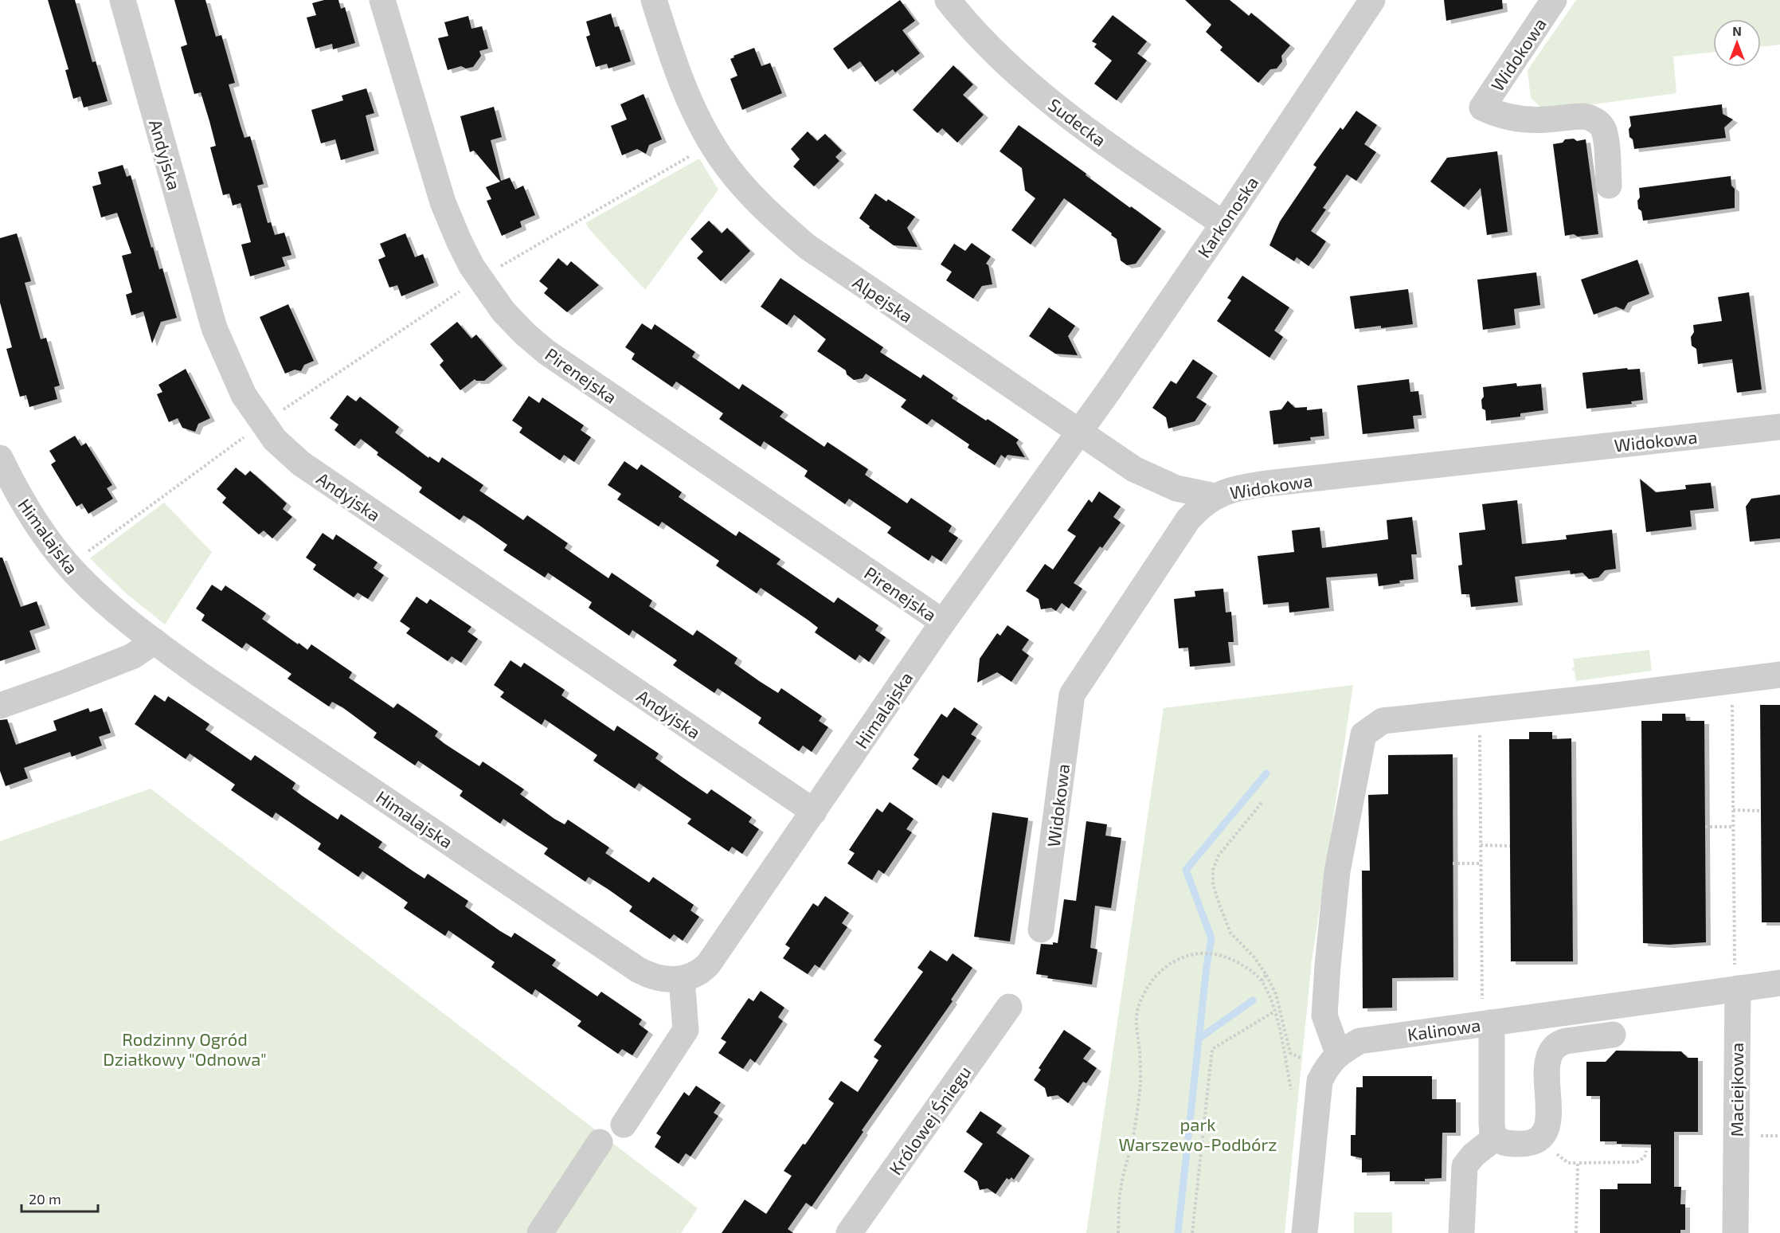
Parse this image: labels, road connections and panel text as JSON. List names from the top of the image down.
{
  "streets": {
    "street": [
      "Widokowa",
      "Sudecka",
      "Andyjska",
      "Karkonoska",
      "Alpejska",
      "Pirenejska",
      "Himalajska",
      "Kalinowa",
      "Maciejkowa",
      "Królowej Śniegu"
    ]
  },
  "crossings": [
    ["Widokowa", "Alpejska"],
    ["Sudecka", "Karkonoska"],
    ["Andyjska", "Himalajska"],
    ["Karkonoska", "Alpejska"],
    ["Karkonoska", "Himalajska"],
    ["Alpejska", "Himalajska"],
    ["Pirenejska", "Himalajska"],
    ["Kalinowa", "Maciejkowa"]
  ],
  "parks": ["Rodzinny Ogród Działkowy \"Odnowa\"", "park Warszewo-Podbórz"],
  "scale_bar": "20 m",
  "north": "top"
}
